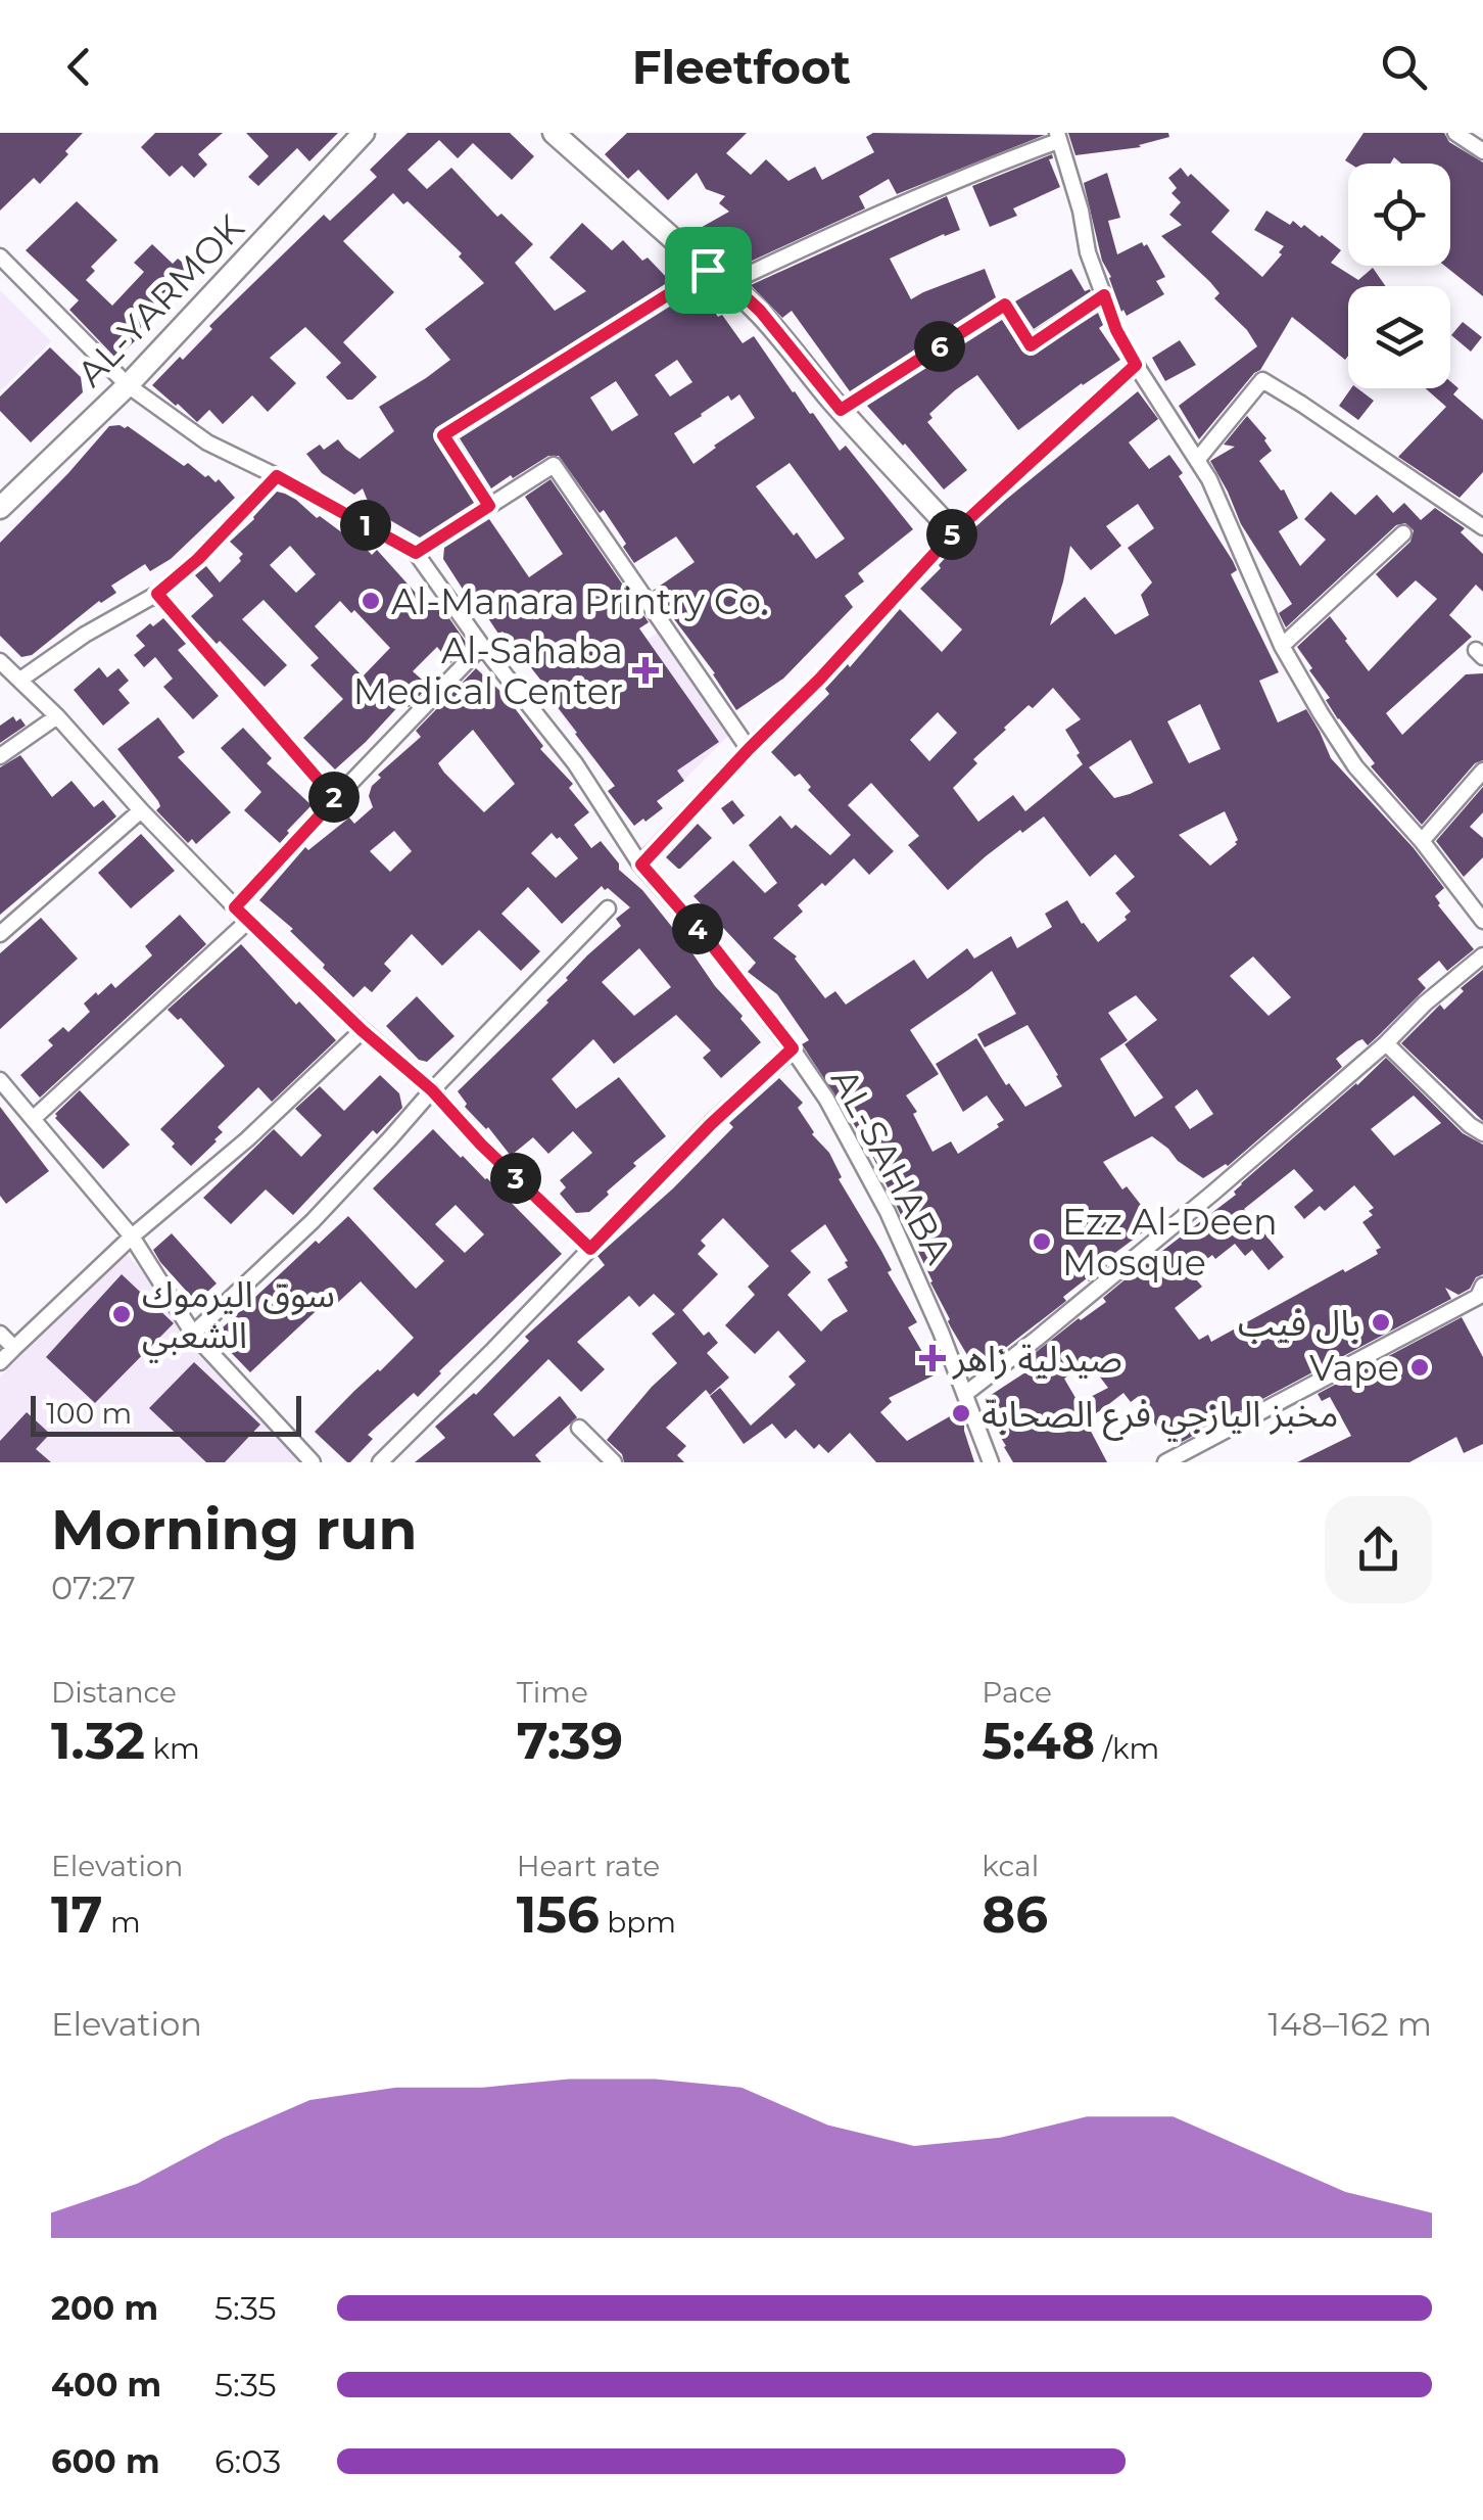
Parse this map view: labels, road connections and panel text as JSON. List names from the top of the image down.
{
  "streets": {
    "street": ["AL-YARMOK", "AL-SAHABA"]
  },
  "crossings": [
    ["AL-YARMOK", "AL-SAHABA"]
  ],
  "places": {
    "other": [
      "Al-Manara Printry Co.",
      "Ezz Al-Deen Mosque",
      "سوق اليرموك الشعبي",
      "بال فيب",
      "Vape",
      "مخبز اليازجي فرع الصحابة"
    ],
    "health": ["Al-Sahaba Medical Center", "صيدلية زاهر"]
  },
  "scale_bar": "100 m",
  "page": {
    "header": "Fleetfoot",
    "pins": [
      "6",
      "1",
      "5",
      "2",
      "4",
      "3"
    ],
    "scale": "100 m",
    "heading": ["Morning run", "07:27"],
    "stats": [
      ["Distance", "1.32 km"],
      ["Time", "7:39"],
      ["Pace", "5:48 /km"],
      ["Elevation", "17 m"],
      ["Heart rate", "156 bpm"],
      ["kcal", "86"]
    ],
    "chart": ["Elevation", "148–162 m"],
    "list": [
      {
        "name": "200 m",
        "note": "5:35"
      },
      {
        "name": "400 m",
        "note": "5:35"
      },
      {
        "name": "600 m",
        "note": "6:03"
      }
    ]
  }
}
